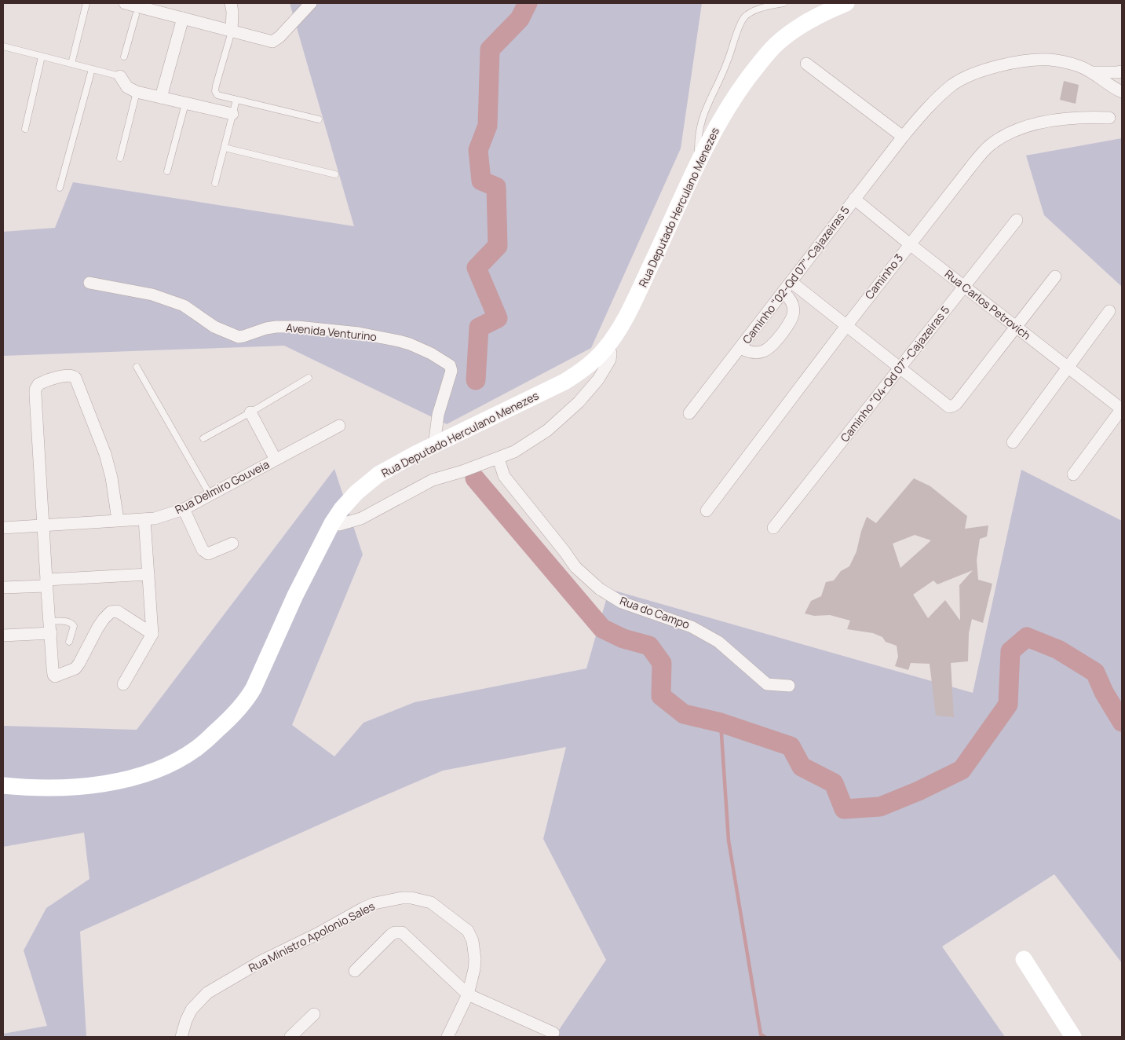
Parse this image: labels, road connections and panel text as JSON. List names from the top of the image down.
{
  "streets": {
    "main road": ["Rua Deputado Herculano Menezes"],
    "street": [
      "Caminho \"02-Qd 07\"-Cajazeiras 5",
      "Caminho 3",
      "Rua Carlos Petrovich",
      "Avenida Venturino",
      "Caminho \"04-Qd 07\"-Cajazeiras 5",
      "Rua Delmiro Gouveia",
      "Rua do Campo",
      "Rua Ministro Apolonio Sales"
    ]
  },
  "crossings": [
    ["Rua Deputado Herculano Menezes", "Avenida Venturino"],
    ["Caminho \"02-Qd 07\"-Cajazeiras 5", "Rua Carlos Petrovich"],
    ["Caminho 3", "Rua Carlos Petrovich"],
    ["Rua Carlos Petrovich", "Caminho \"04-Qd 07\"-Cajazeiras 5"]
  ]
}
